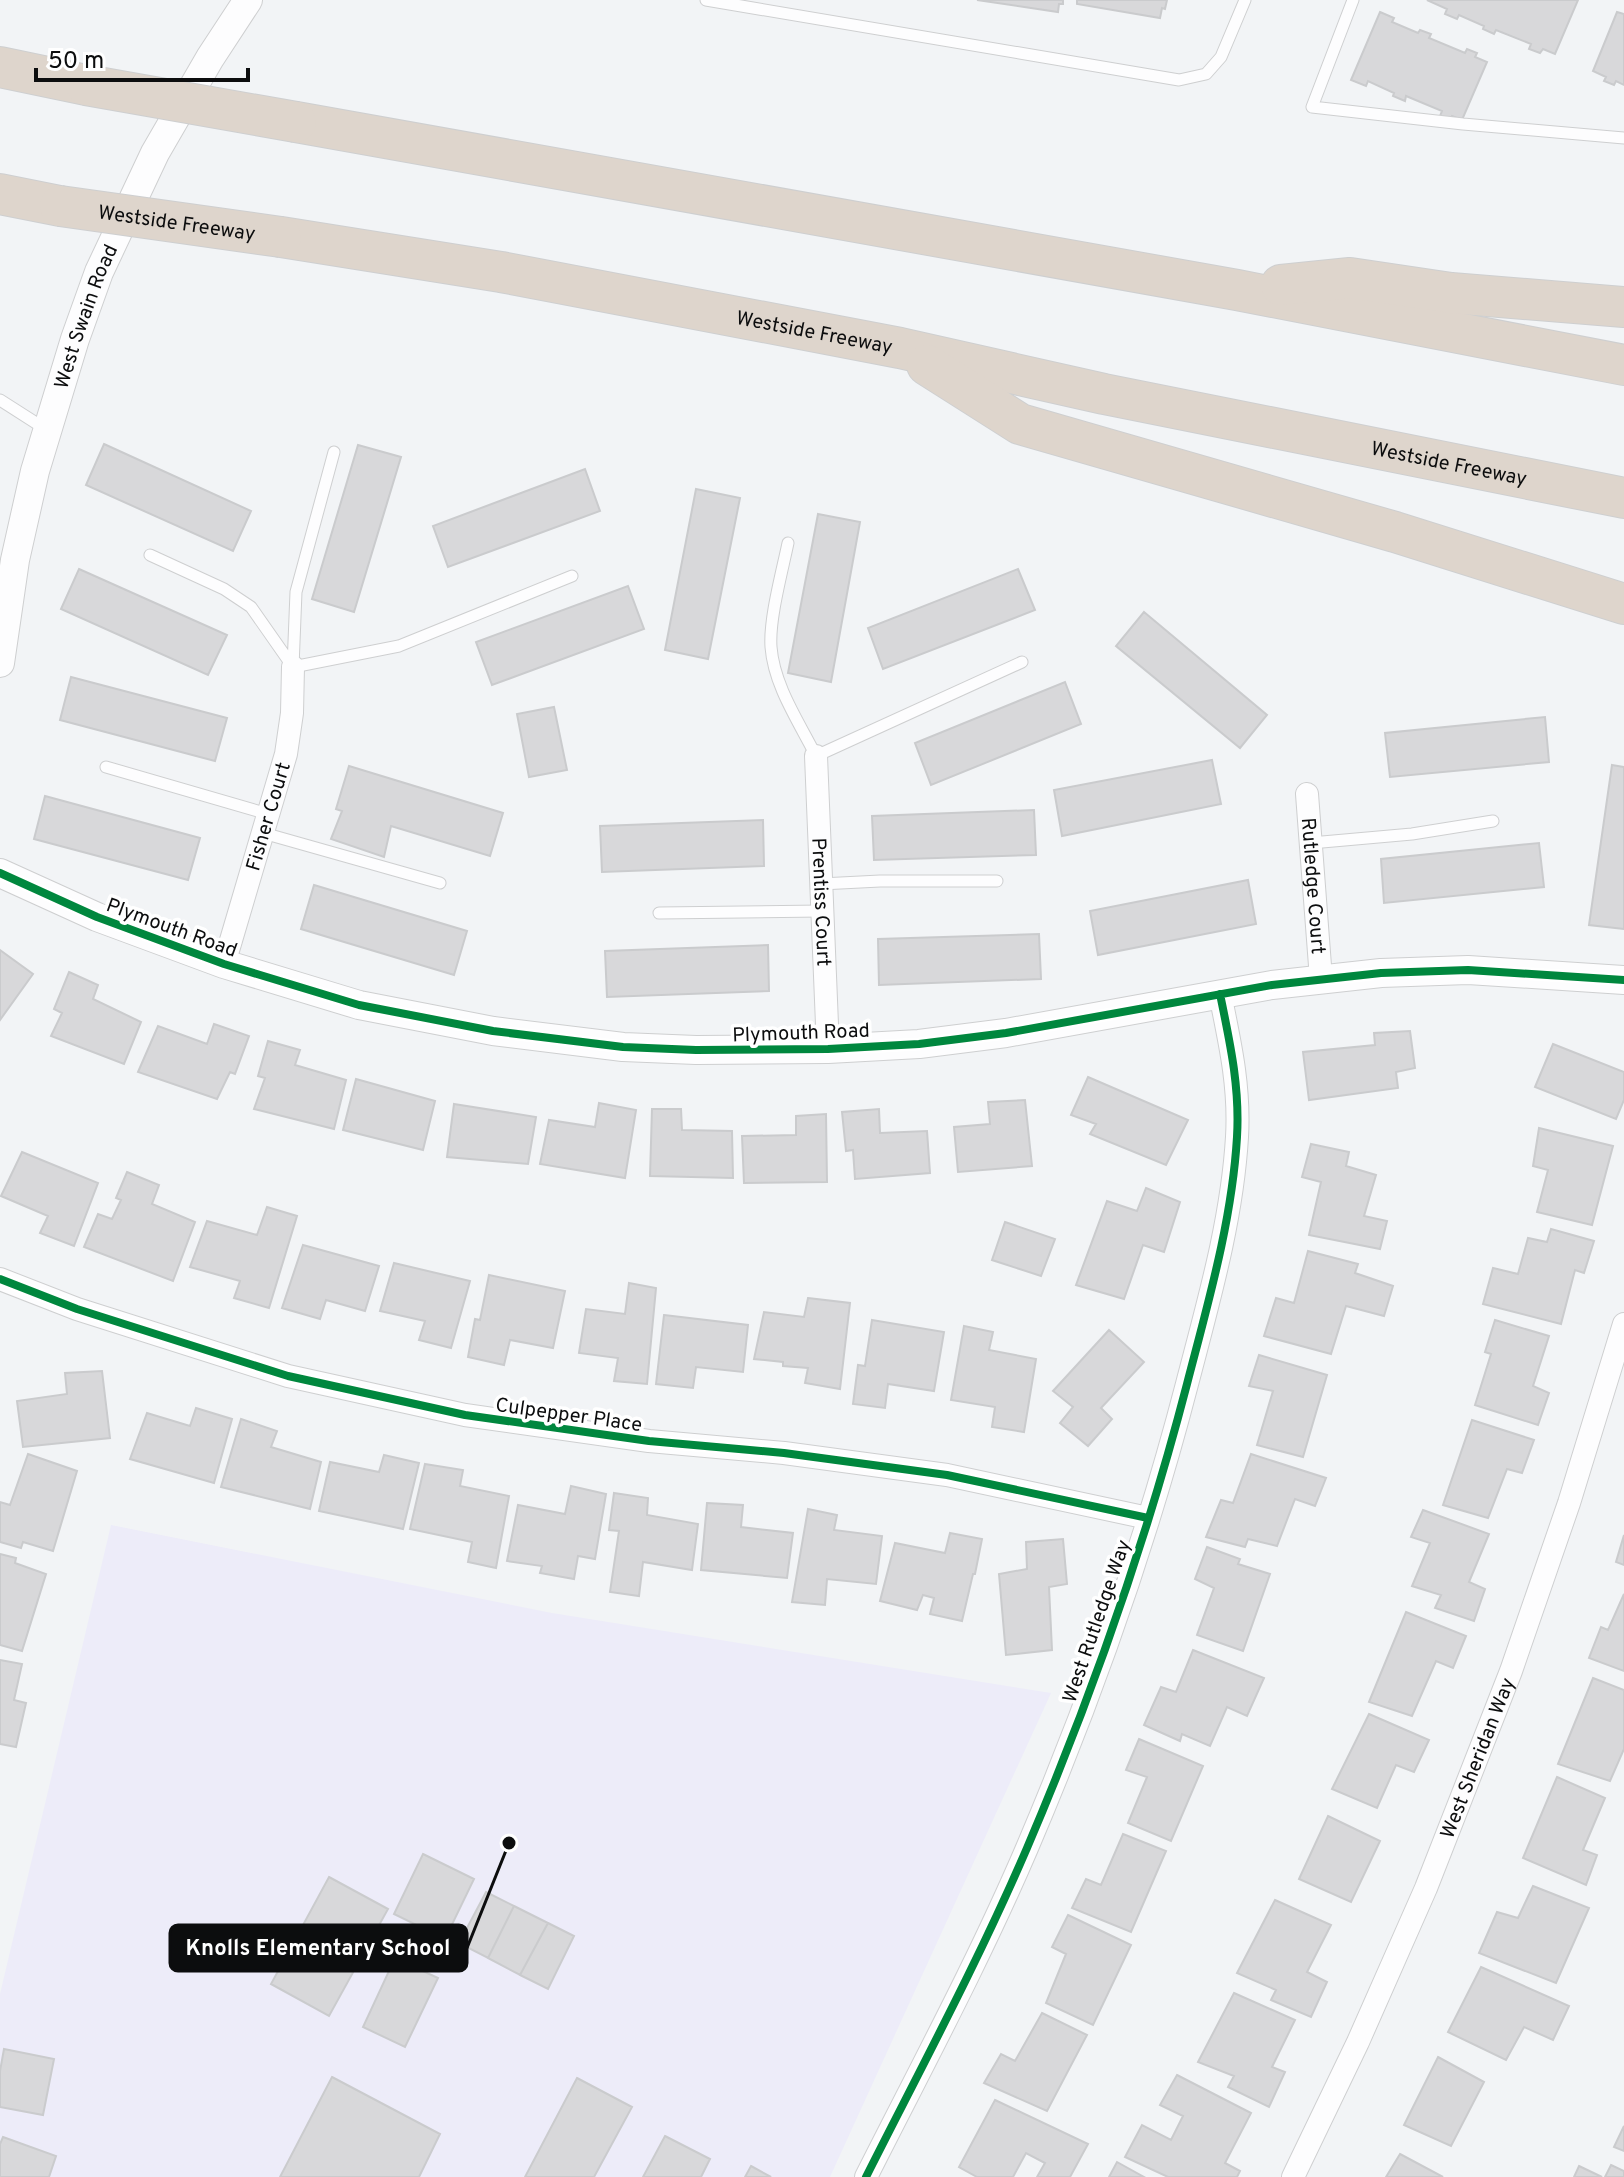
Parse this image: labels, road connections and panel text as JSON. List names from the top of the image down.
{
  "streets": {
    "highway": ["Westside Freeway"],
    "street": [
      "West Swain Road",
      "Fisher Court",
      "Rutledge Court",
      "Prentiss Court",
      "Plymouth Road",
      "Culpepper Place",
      "West Rutledge Way",
      "West Sheridan Way"
    ]
  },
  "crossings": [
    ["Fisher Court", "Plymouth Road"],
    ["Rutledge Court", "Plymouth Road"],
    ["Prentiss Court", "Plymouth Road"],
    ["Plymouth Road", "West Rutledge Way"],
    ["Culpepper Place", "West Rutledge Way"]
  ],
  "places": ["Knolls Elementary School"],
  "scale_bar": "50 m"
}
